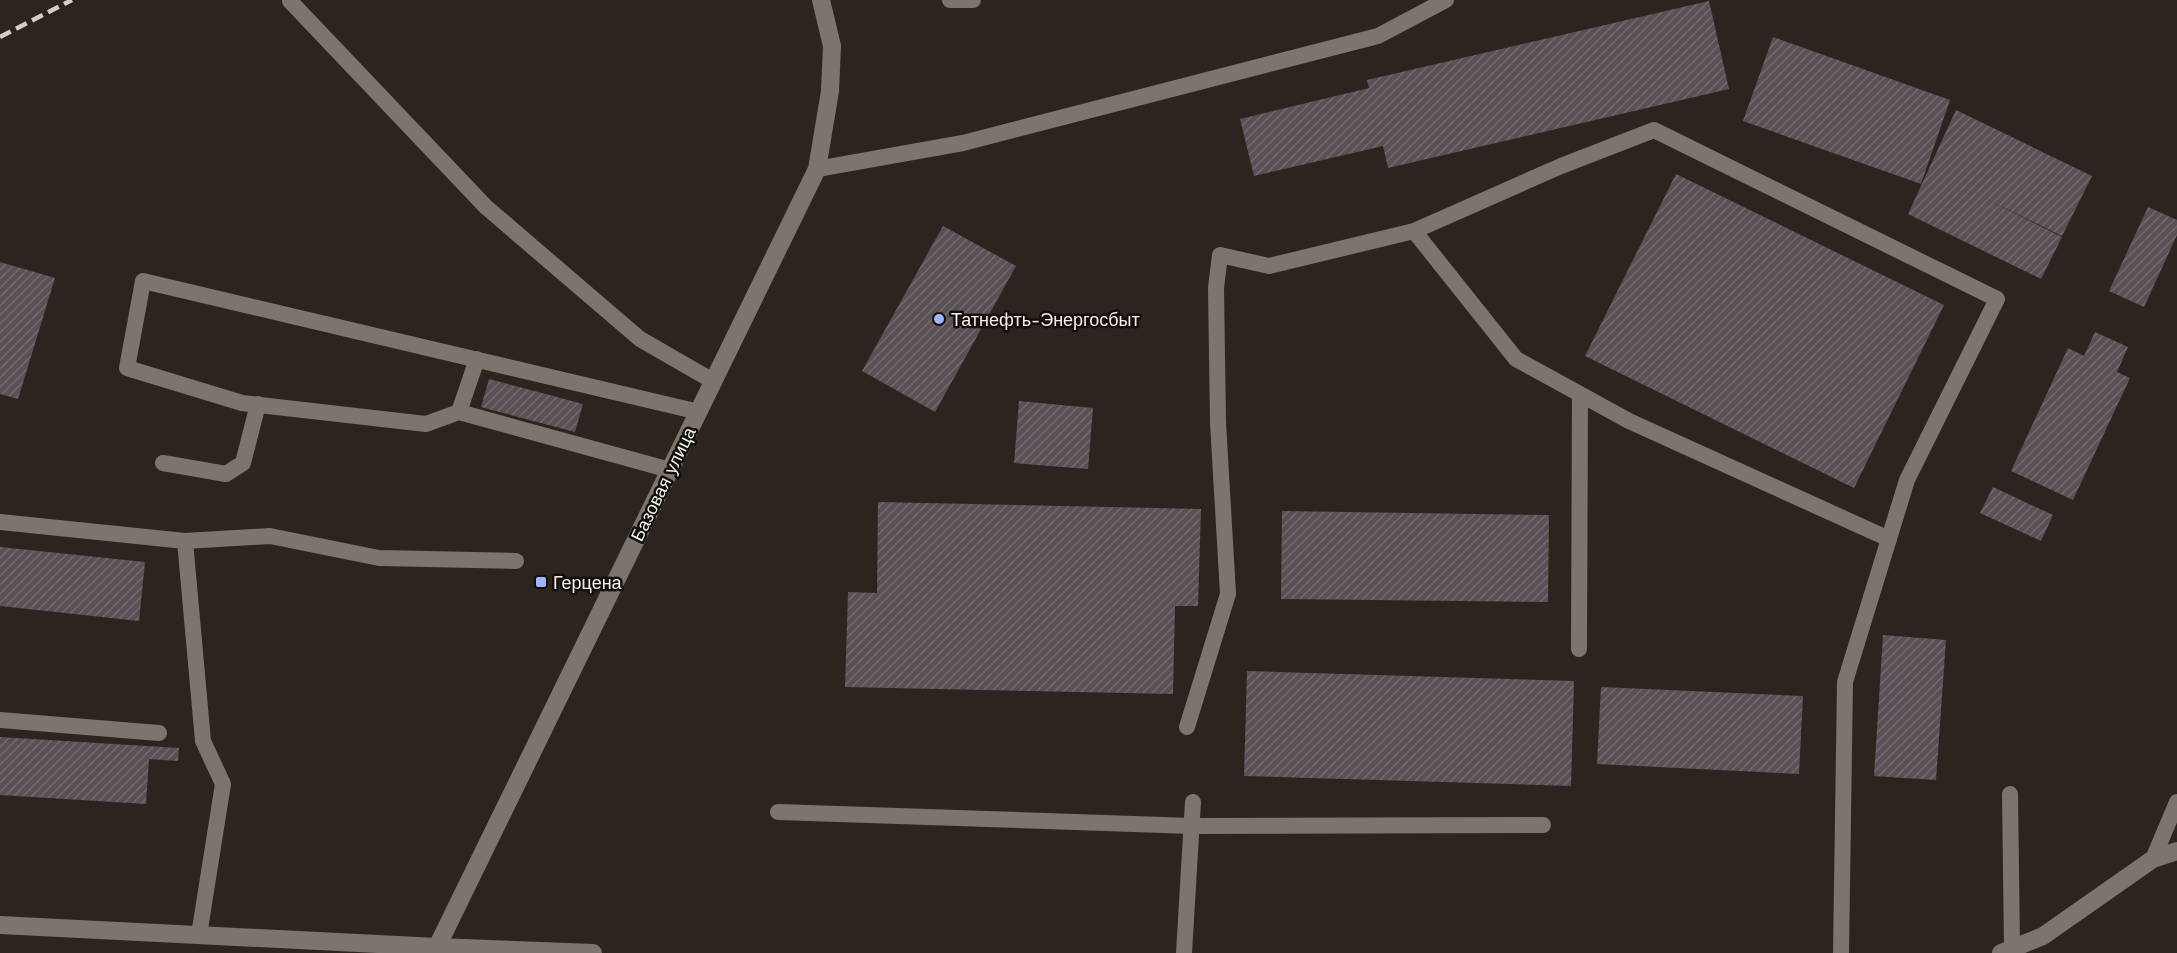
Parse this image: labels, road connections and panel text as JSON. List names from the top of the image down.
{
  "streets": {
    "street": ["Базовая улица"]
  },
  "places": {
    "other": ["Татнефть-Энергосбыт"],
    "transit": ["Герцена"]
  }
}
